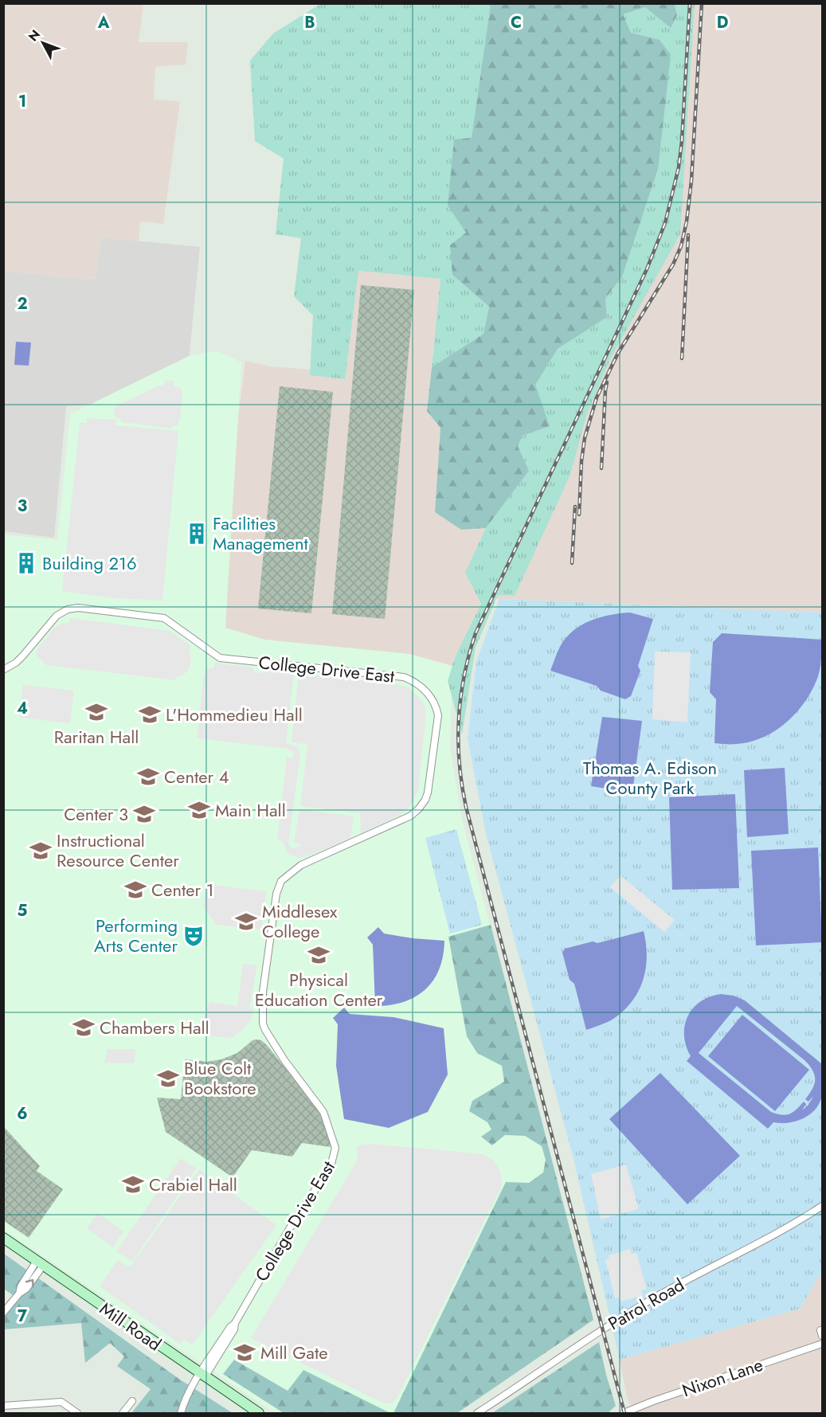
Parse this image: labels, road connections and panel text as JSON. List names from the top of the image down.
{
  "streets": {
    "street": [
      "College Drive East",
      "Patrol Road",
      "Mill Road",
      "Nixon Lane"
    ]
  },
  "crossings": [
    ["College Drive East", "Mill Road"]
  ],
  "parks": ["Thomas A. Edison County Park"],
  "places": {
    "building": ["Facilities Management", "Building 216"],
    "school or university": [
      "Raritan Hall",
      "L'Hommedieu Hall",
      "Center 4",
      "Main Hall",
      "Center 3",
      "Instructional Resource Center",
      "Center 1",
      "Middlesex College",
      "Physical Education Center",
      "Chambers Hall",
      "Blue Colt Bookstore",
      "Crabiel Hall",
      "Mill Gate"
    ],
    "theatre": ["Performing Arts Center"]
  },
  "north": "top left",
  "grid": {
    "columns": [
      "A",
      "B",
      "C",
      "D"
    ],
    "rows": [
      "1",
      "2",
      "3",
      "4",
      "5",
      "6",
      "7"
    ]
  }
}
